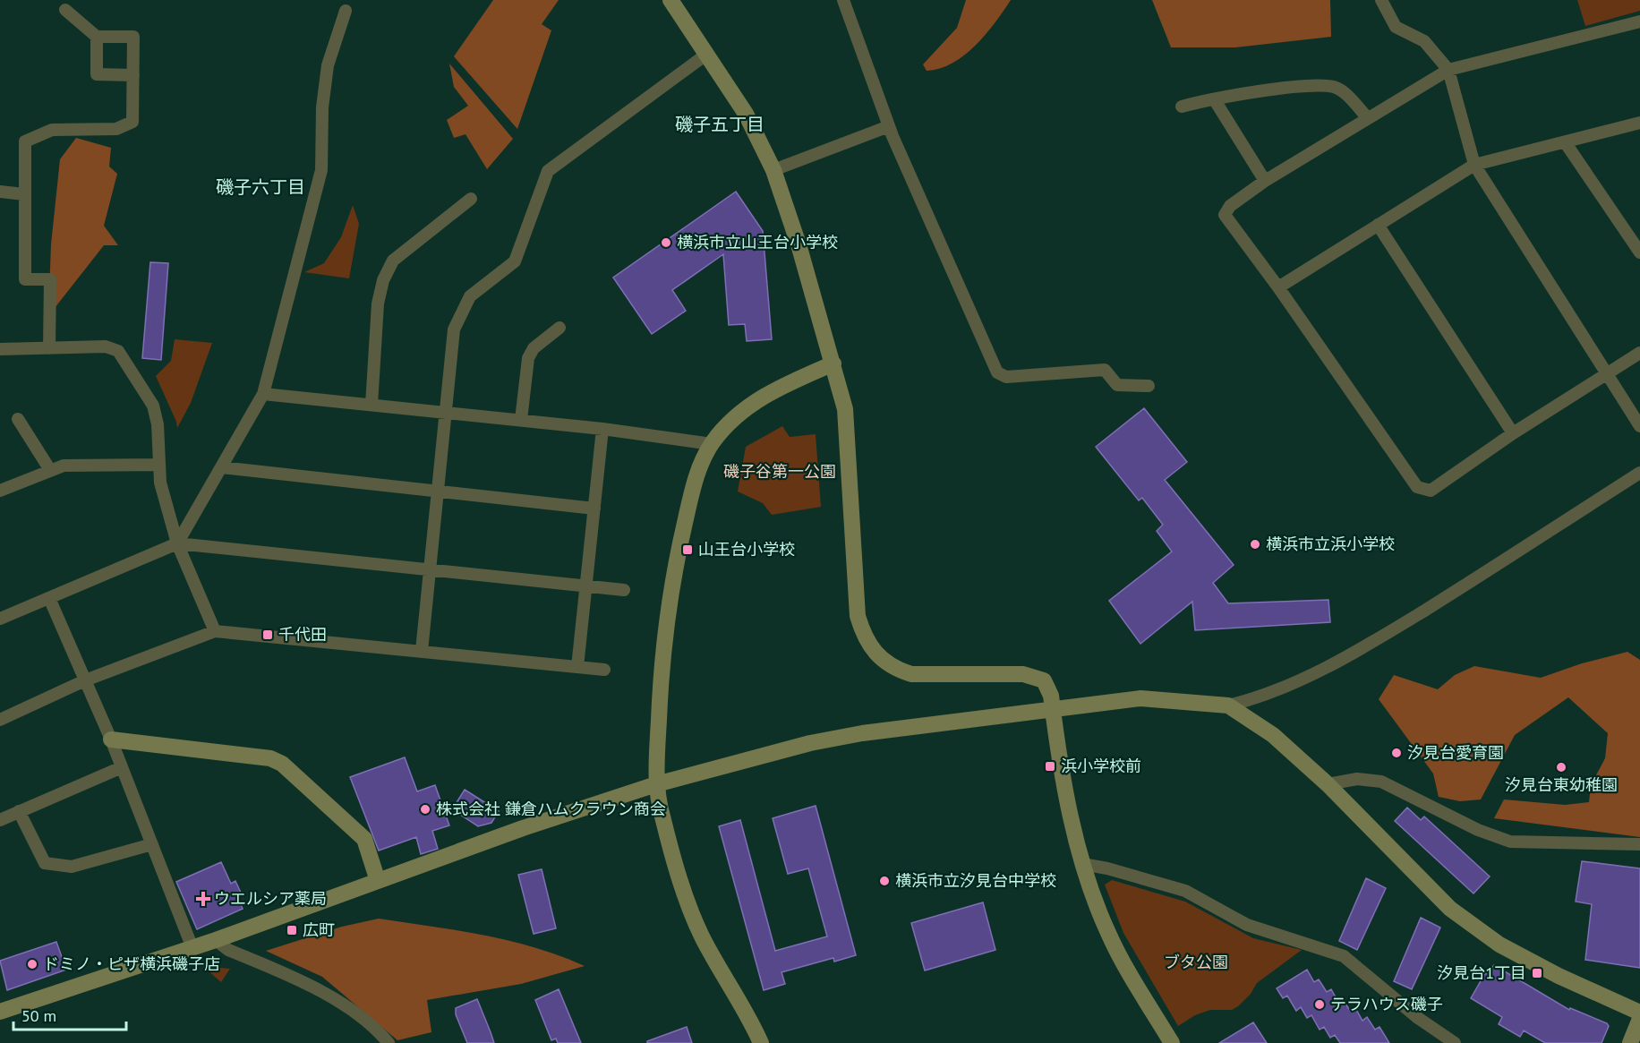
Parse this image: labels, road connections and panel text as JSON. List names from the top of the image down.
{
  "districts": ["磯子五丁目", "磯子六丁目"],
  "parks": ["磯子谷第一公園", "ブタ公園"],
  "places": {
    "other": [
      "横浜市立山王台小学校",
      "横浜市立浜小学校",
      "汐見台愛育園",
      "汐見台東幼稚園",
      "株式会社 鎌倉ハムクラウン商会",
      "横浜市立汐見台中学校",
      "ドミノ・ピザ横浜磯子店",
      "テラハウス磯子"
    ],
    "transit": [
      "山王台小学校",
      "千代田",
      "浜小学校前",
      "広町",
      "汐見台1丁目"
    ],
    "health": ["ウエルシア薬局"]
  },
  "scale_bar": "50 m"
}
